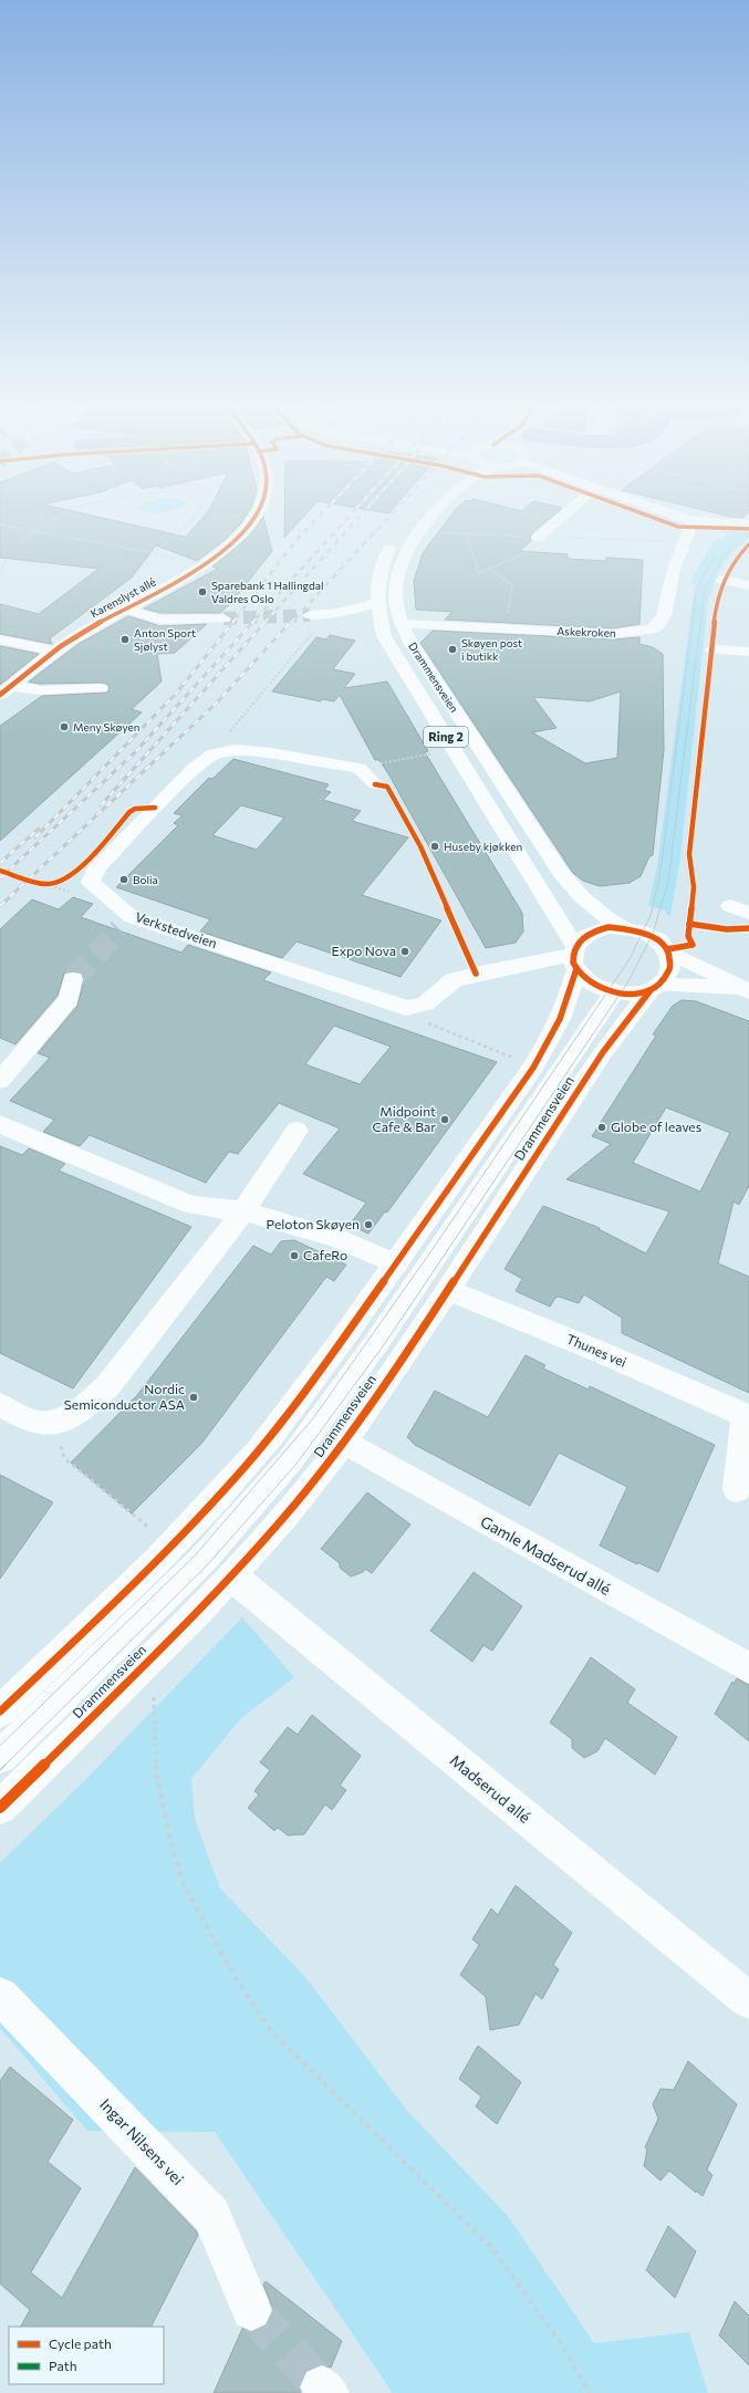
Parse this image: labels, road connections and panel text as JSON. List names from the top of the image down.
{
  "streets": {
    "main road": [
      "Karenslyst allé",
      "Askekroken",
      "Drammensveien",
      "Ring 2",
      "Verkstedveien",
      "Thunes vei",
      "Gamle Madserud allé",
      "Madserud allé",
      "Ingar Nilsens vei"
    ]
  },
  "crossings": [
    ["Askekroken", "Drammensveien"],
    ["Drammensveien", "Thunes vei"],
    ["Drammensveien", "Gamle Madserud allé"],
    ["Drammensveien", "Madserud allé"]
  ],
  "places": [
    "Sparebank 1 Hallingdal Valdres Oslo",
    "Anton Sport Sjølyst",
    "Skøyen post i butikk",
    "Meny Skøyen",
    "Huseby kjøkken",
    "Bolia",
    "Expo Nova",
    "Midpoint Cafe & Bar",
    "Globe of leaves",
    "Peloton Skøyen",
    "CafeRo",
    "Nordic Semiconductor ASA"
  ],
  "legend": ["Cycle path", "Path"]
}
